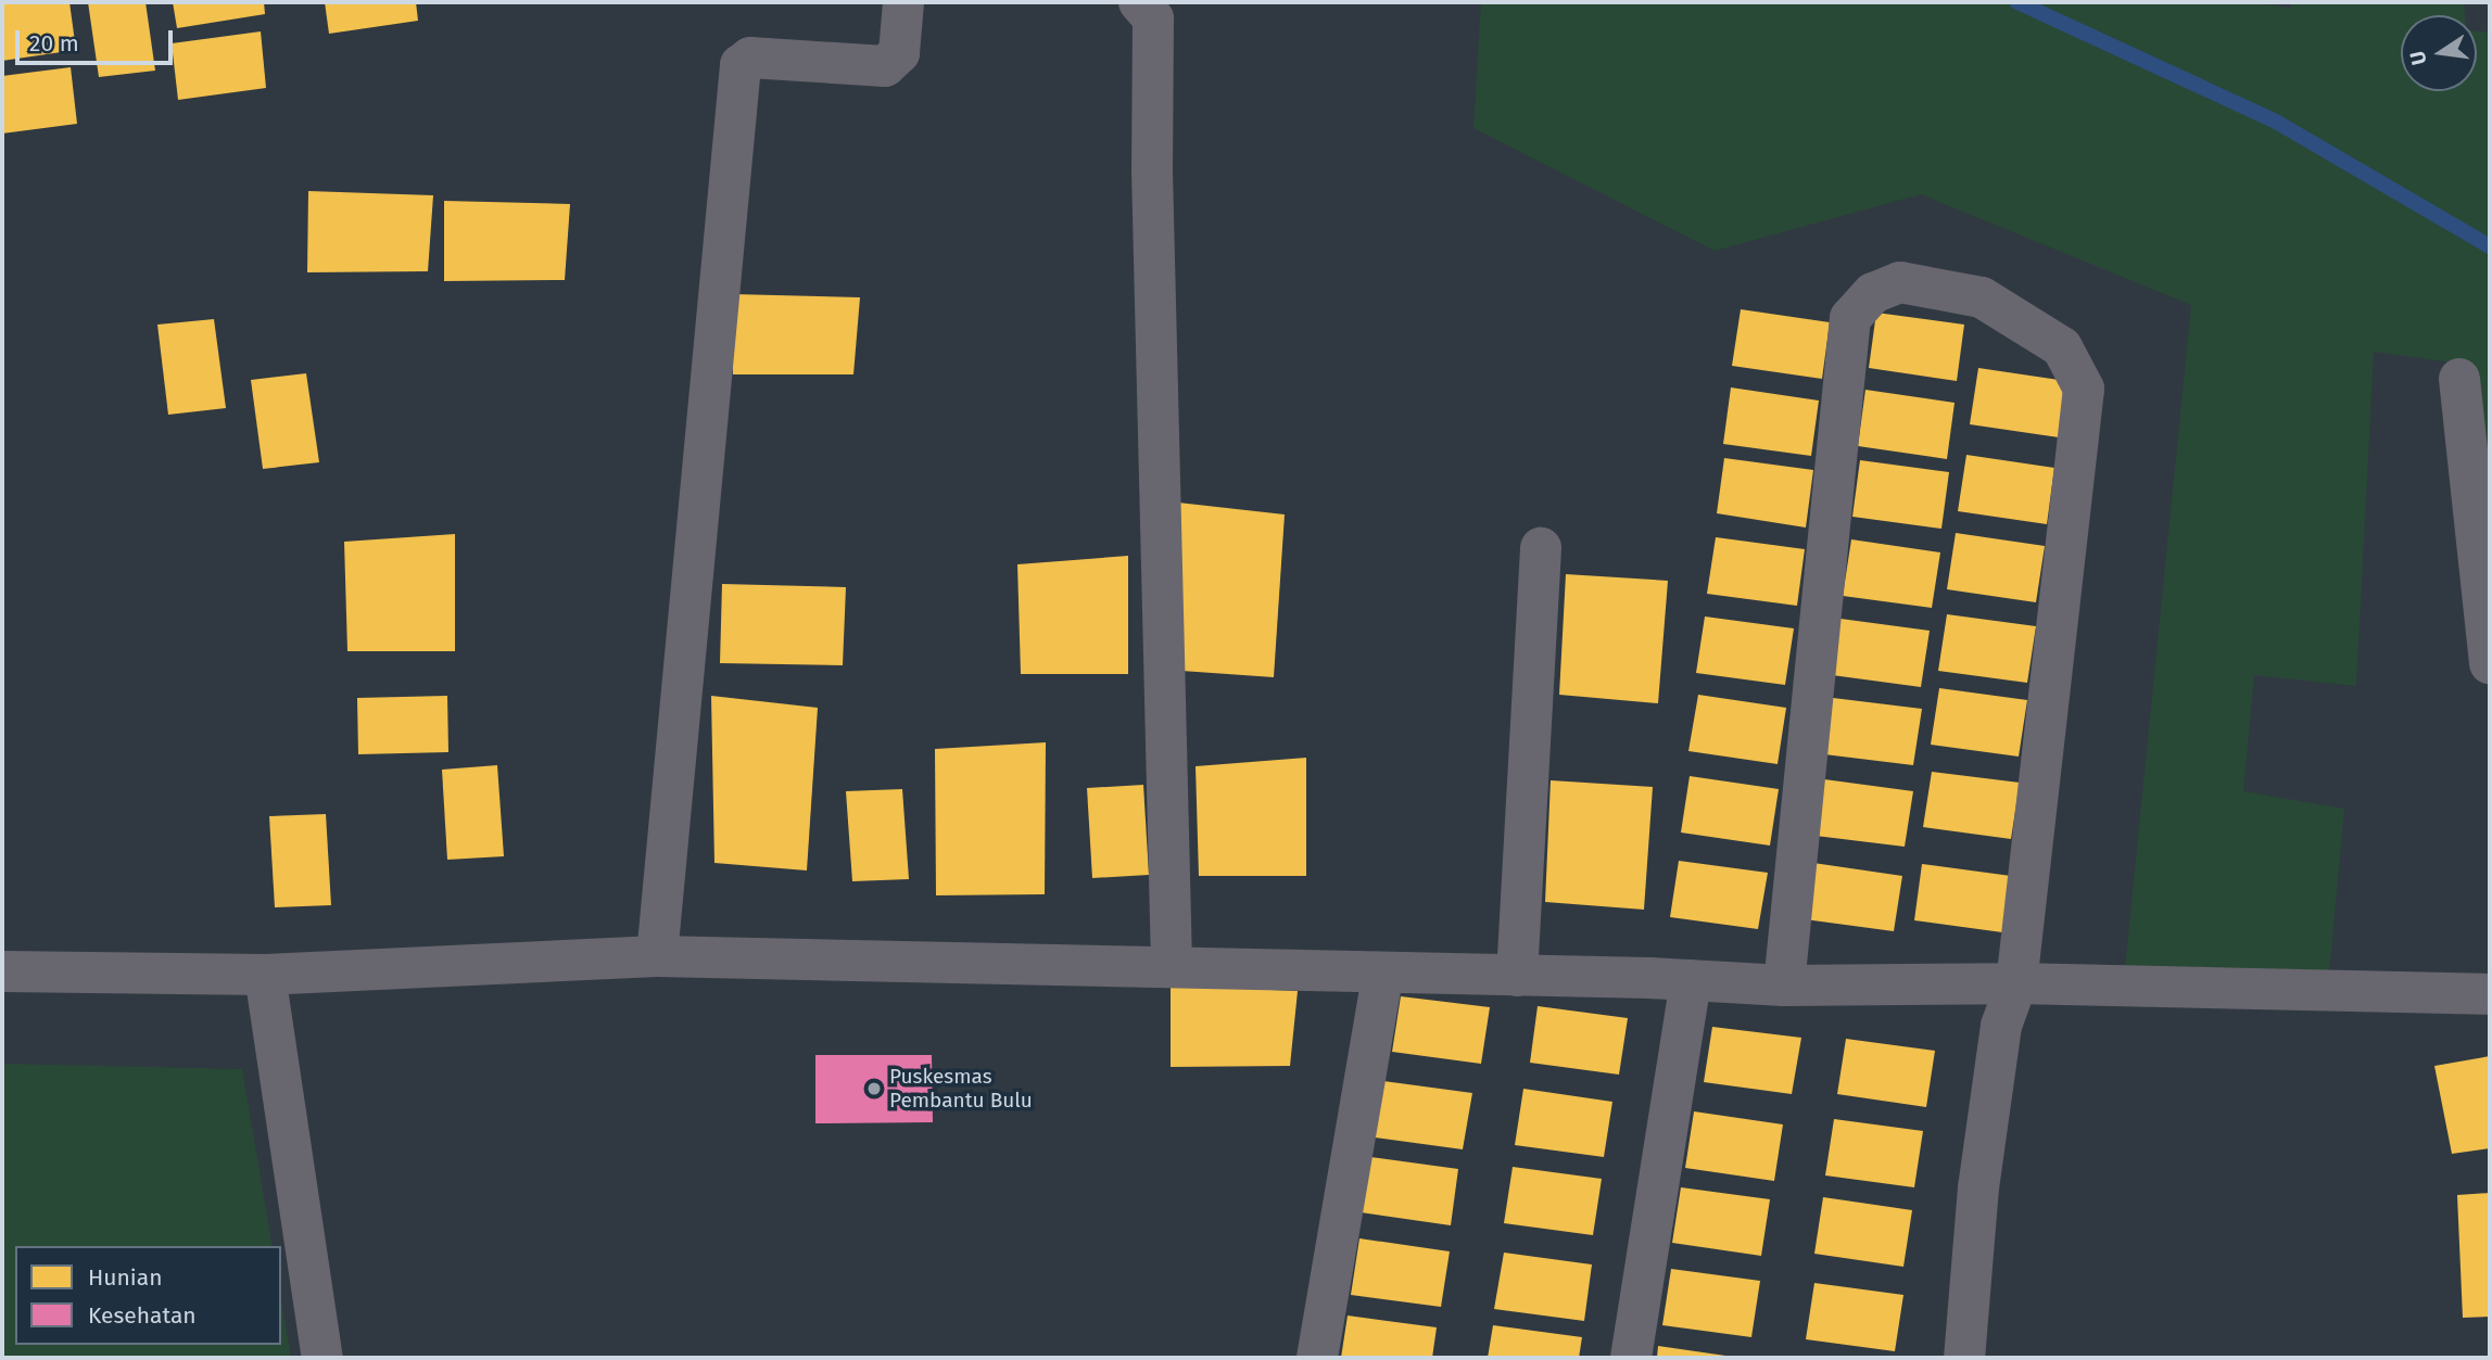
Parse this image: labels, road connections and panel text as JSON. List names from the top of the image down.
{
  "places": ["Puskesmas Pembantu Bulu"],
  "legend": ["Hunian", "Kesehatan"],
  "scale_bar": "20 m",
  "north": "left"
}
